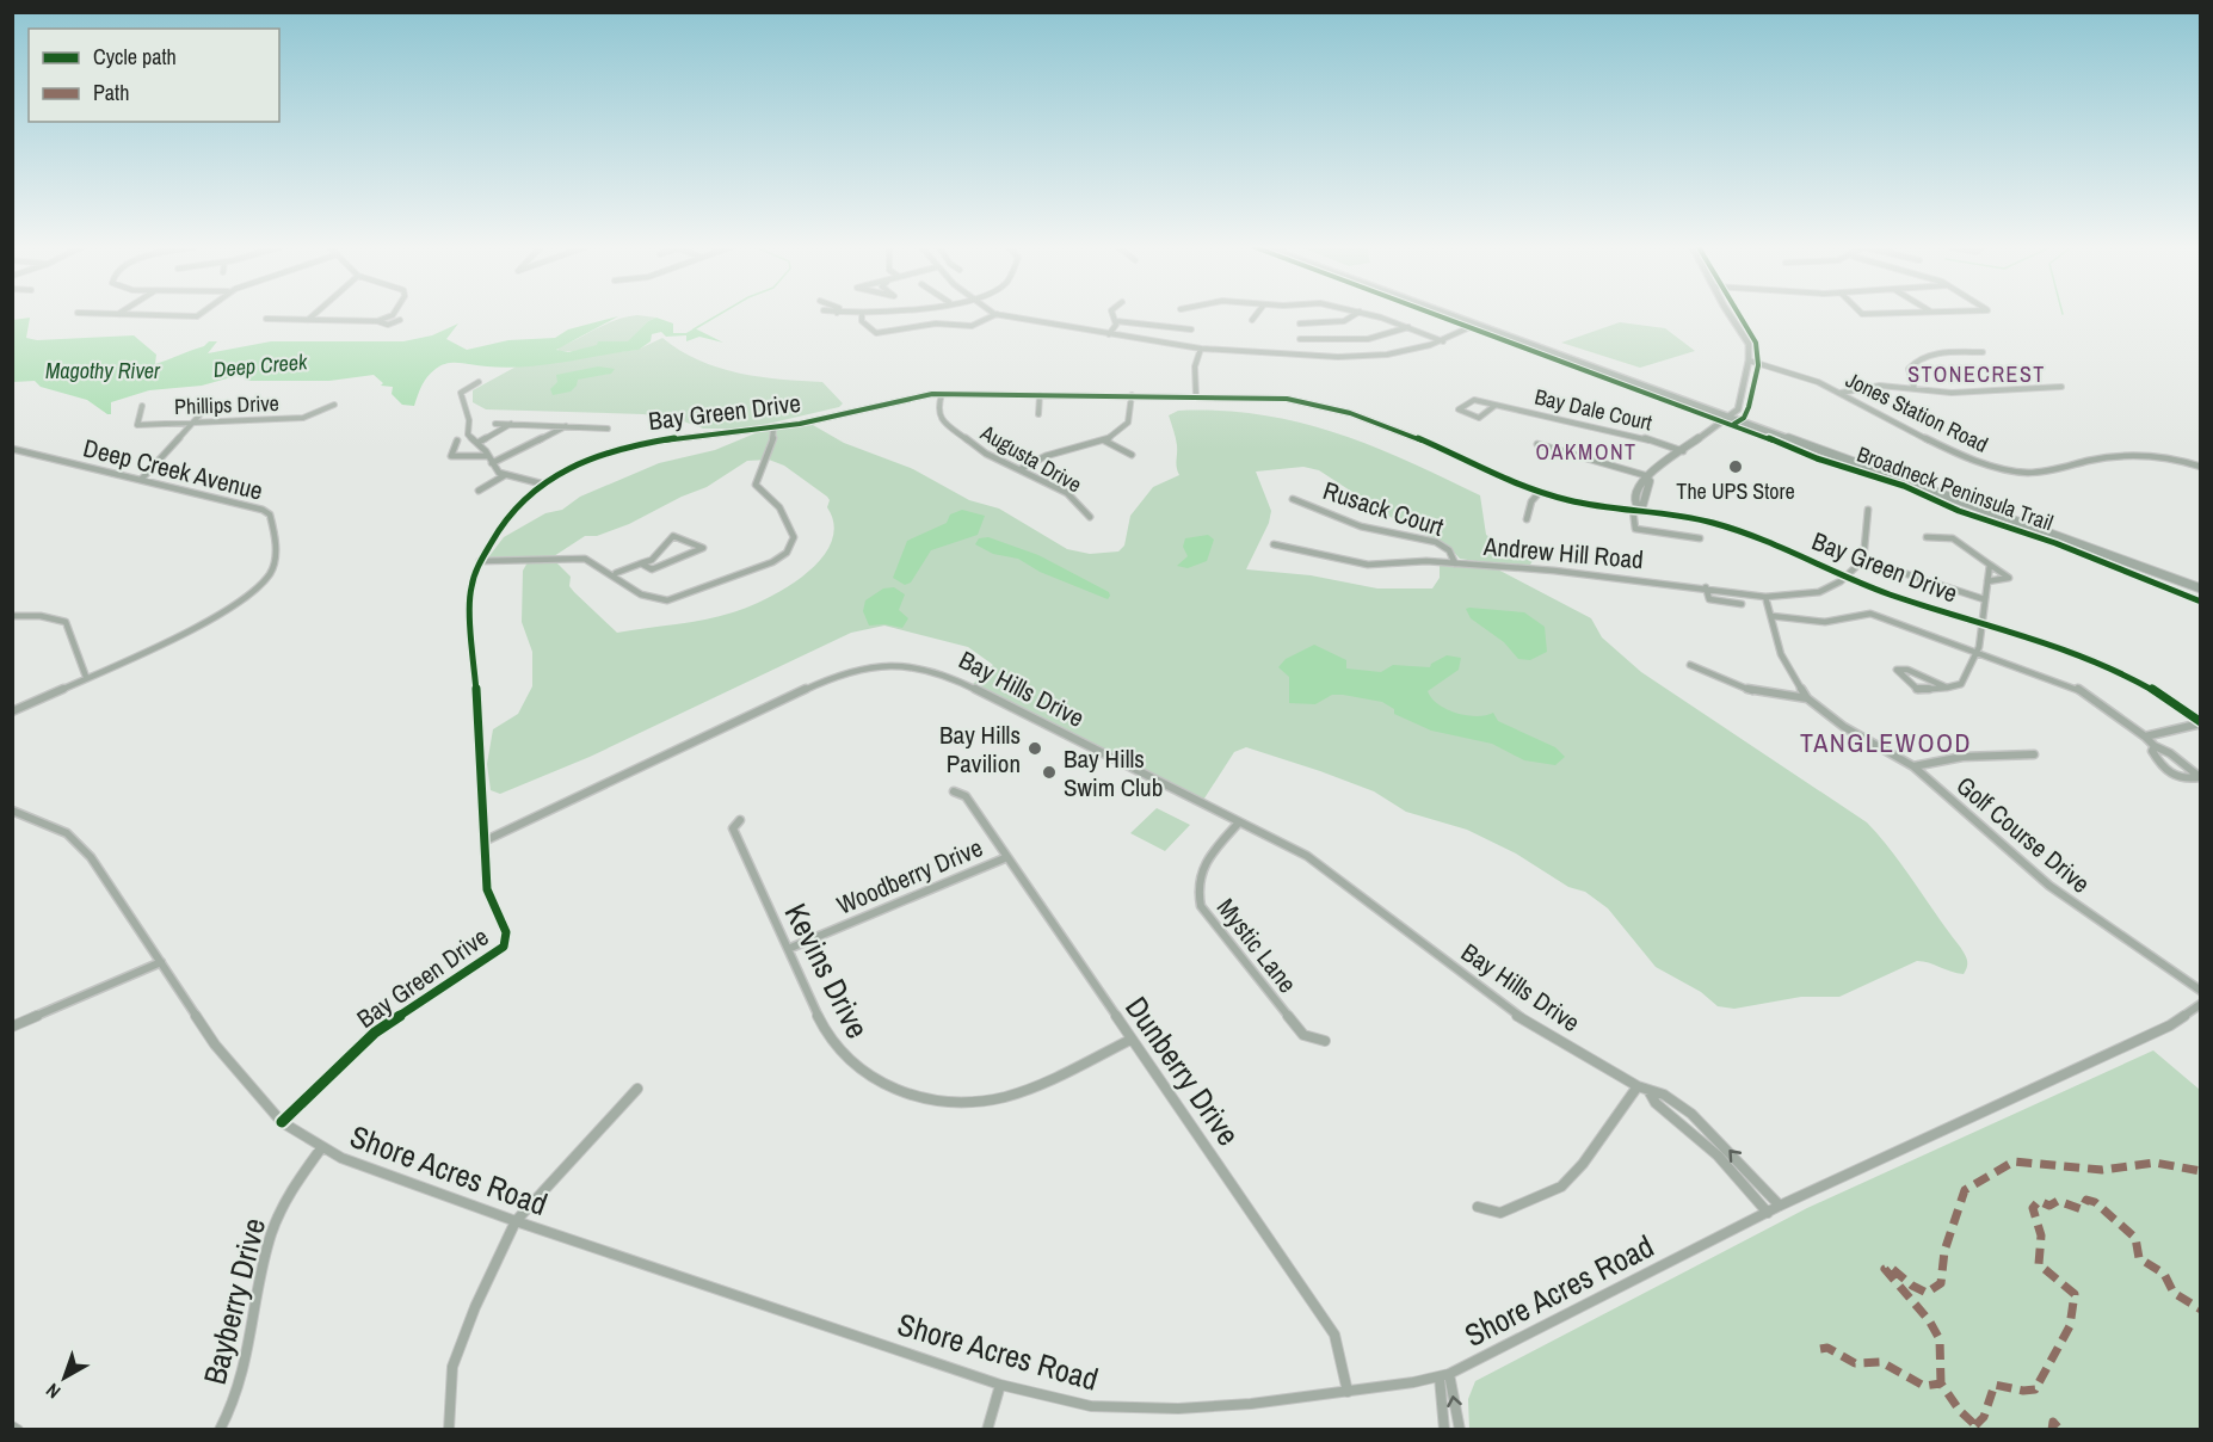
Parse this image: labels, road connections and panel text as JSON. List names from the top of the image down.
{
  "streets": {
    "street": [
      "Phillips Drive",
      "Bay Dale Court",
      "Bay Green Drive",
      "Jones Station Road",
      "Augusta Drive",
      "Deep Creek Avenue",
      "Rusack Court",
      "Andrew Hill Road",
      "Bay Hills Drive",
      "Golf Course Drive",
      "Woodberry Drive",
      "Mystic Lane",
      "Kevins Drive",
      "Dunberry Drive",
      "Shore Acres Road",
      "Bayberry Drive"
    ],
    "cycle path": ["Broadneck Peninsula Trail"]
  },
  "crossings": [
    ["Bay Green Drive", "Augusta Drive"],
    ["Bay Green Drive", "Andrew Hill Road"],
    ["Bay Green Drive", "Bay Hills Drive"],
    ["Bay Green Drive", "Shore Acres Road"],
    ["Rusack Court", "Andrew Hill Road"],
    ["Andrew Hill Road", "Golf Course Drive"],
    ["Bay Hills Drive", "Mystic Lane"],
    ["Bay Hills Drive", "Shore Acres Road"],
    ["Woodberry Drive", "Kevins Drive"],
    ["Woodberry Drive", "Dunberry Drive"],
    ["Kevins Drive", "Dunberry Drive"],
    ["Dunberry Drive", "Shore Acres Road"],
    ["Shore Acres Road", "Bayberry Drive"]
  ],
  "districts": ["STONECREST", "OAKMONT", "TANGLEWOOD"],
  "water": ["Deep Creek", "Magothy River"],
  "places": ["The UPS Store", "Bay Hills Pavilion", "Bay Hills Swim Club"],
  "legend": ["Cycle path", "Path"],
  "north": "bottom left"
}
